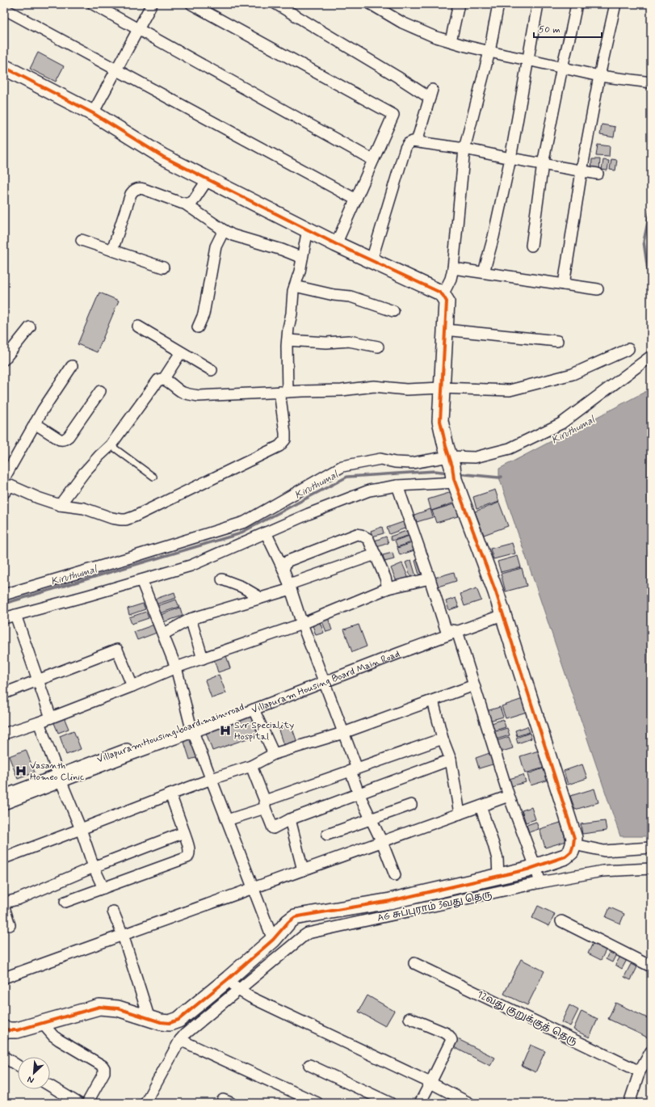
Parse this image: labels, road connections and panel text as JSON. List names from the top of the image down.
{
  "streets": {
    "street": [
      "Villapuram Housing Board Main Road",
      "Villapuram Housing board main road",
      "AG சுப்புராம் 3வது தெரு",
      "12வது குறுக்குத் தெரு"
    ]
  },
  "crossings": [
    ["Villapuram Housing Board Main Road", "Villapuram Housing board main road"]
  ],
  "water": ["Kiruthumal"],
  "places": {
    "hospital": ["Svr Speciality Hospital", "Vasanth Homeo Clinic"]
  },
  "scale_bar": "50 m",
  "north": "bottom left"
}
